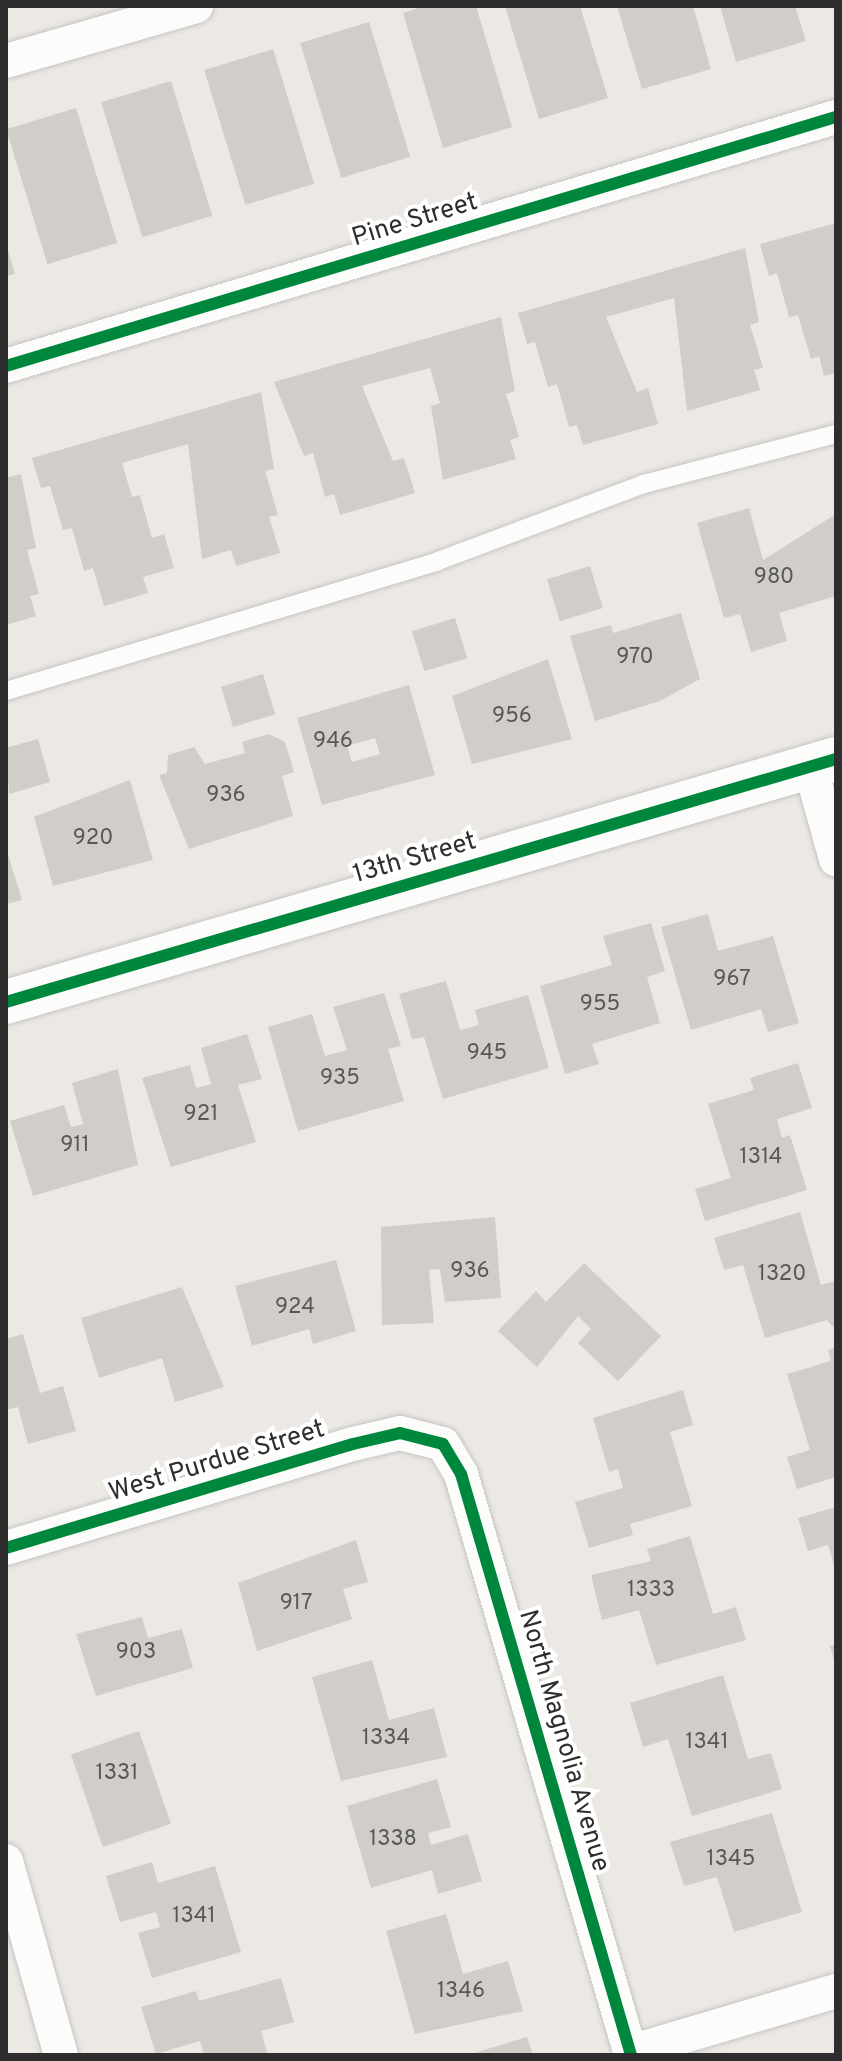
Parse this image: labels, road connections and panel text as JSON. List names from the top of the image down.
{
  "streets": {
    "street": [
      "Pine Street",
      "13th Street",
      "West Purdue Street",
      "North Magnolia Avenue"
    ]
  },
  "crossings": [
    ["West Purdue Street", "North Magnolia Avenue"]
  ],
  "house_numbers": [
    "980",
    "970",
    "956",
    "946",
    "936",
    "920",
    "967",
    "955",
    "945",
    "935",
    "921",
    "911",
    "1314",
    "936",
    "1320",
    "924",
    "1333",
    "917",
    "903",
    "1334",
    "1341",
    "1331",
    "1338",
    "1345",
    "1341",
    "1346"
  ]
}
